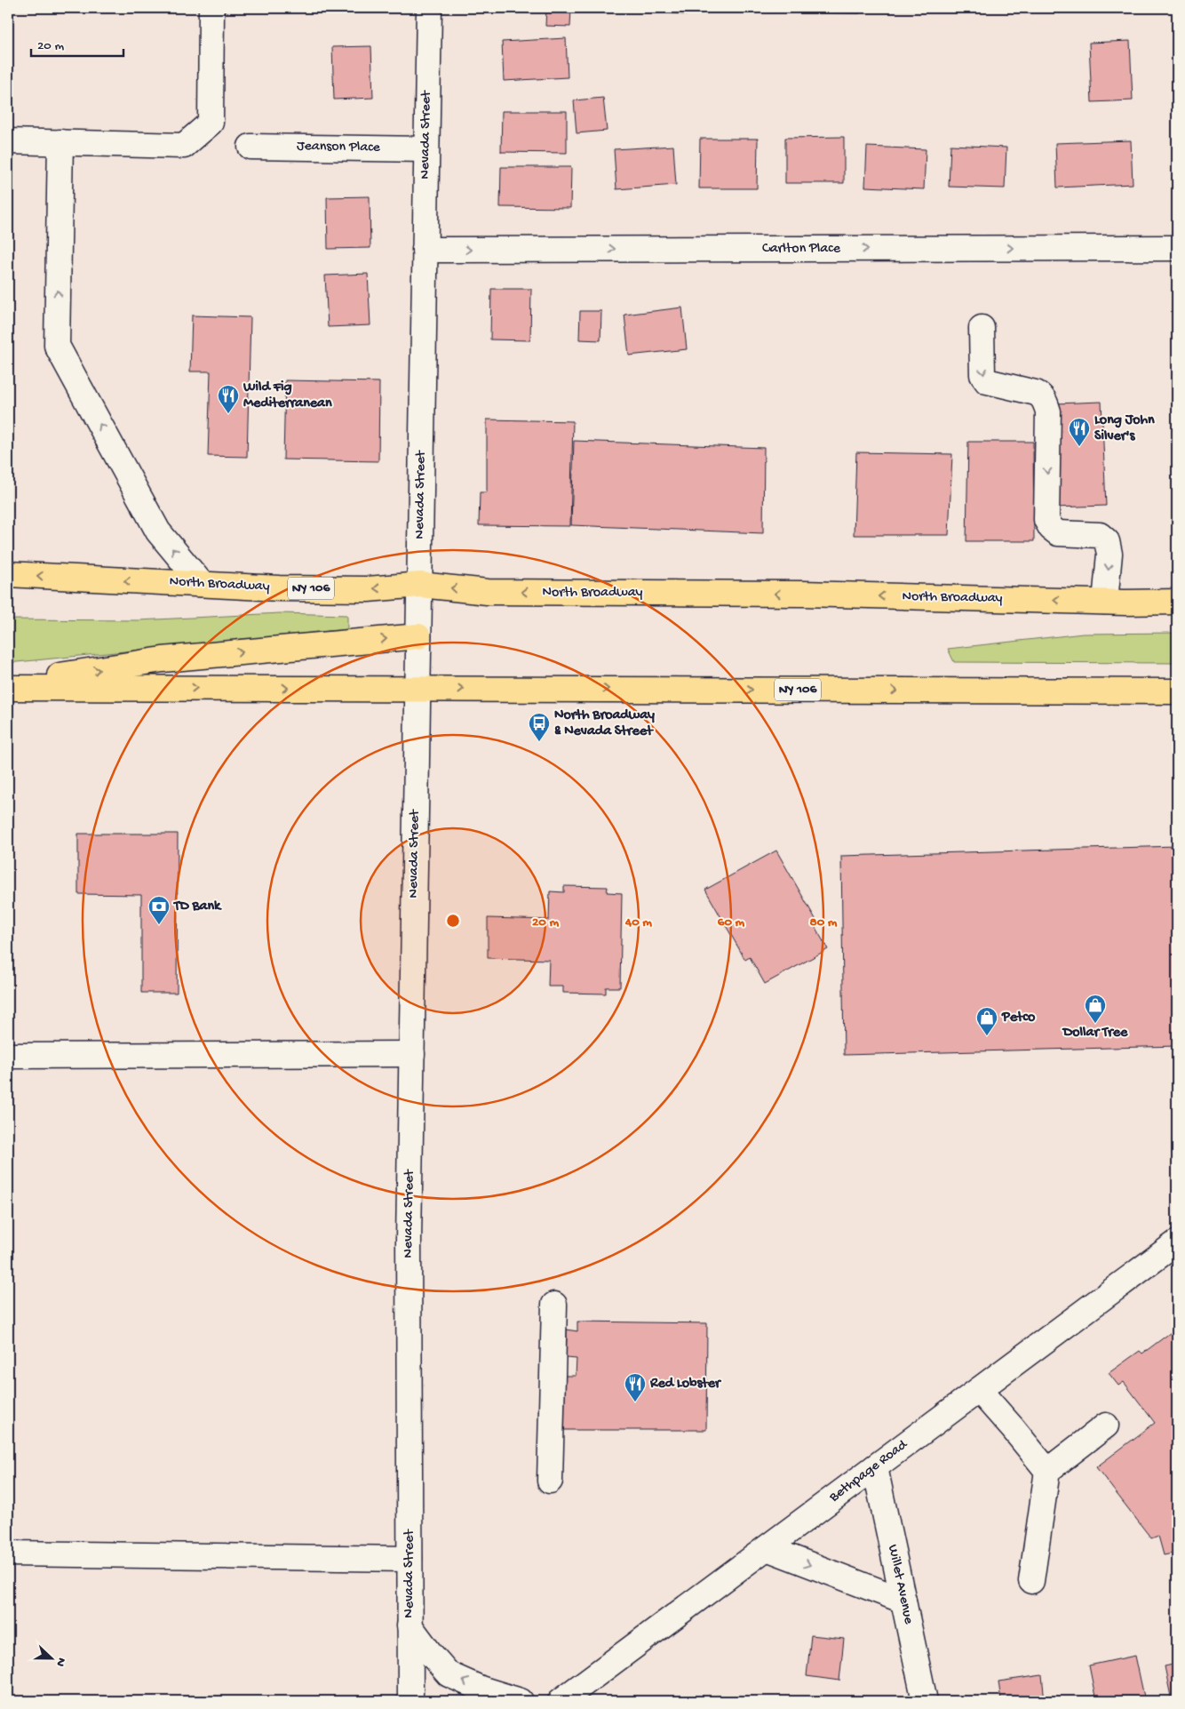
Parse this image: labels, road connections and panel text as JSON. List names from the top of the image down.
{
  "streets": {
    "main road": ["North Broadway", "NY 106"],
    "street": [
      "Nevada Street",
      "Jeanson Place",
      "Carlton Place",
      "Bethpage Road",
      "Willet Avenue"
    ]
  },
  "crossings": [
    ["Nevada Street", "Jeanson Place"],
    ["Nevada Street", "Carlton Place"],
    ["Nevada Street", "North Broadway"],
    ["Nevada Street", "NY 106"],
    ["Bethpage Road", "Willet Avenue"]
  ],
  "one_way": ["Carlton Place"],
  "places": {
    "restaurant": ["Wild Fig Mediterranean", "Long John Silver's", "Red Lobster"],
    "bus stop": ["North Broadway & Nevada Street"],
    "bank": ["TD Bank"],
    "shop": ["Dollar Tree", "Petco"]
  },
  "scale_bar": "20 m",
  "north": "right",
  "rings": [
    "20 m",
    "40 m",
    "60 m",
    "80 m"
  ]
}
